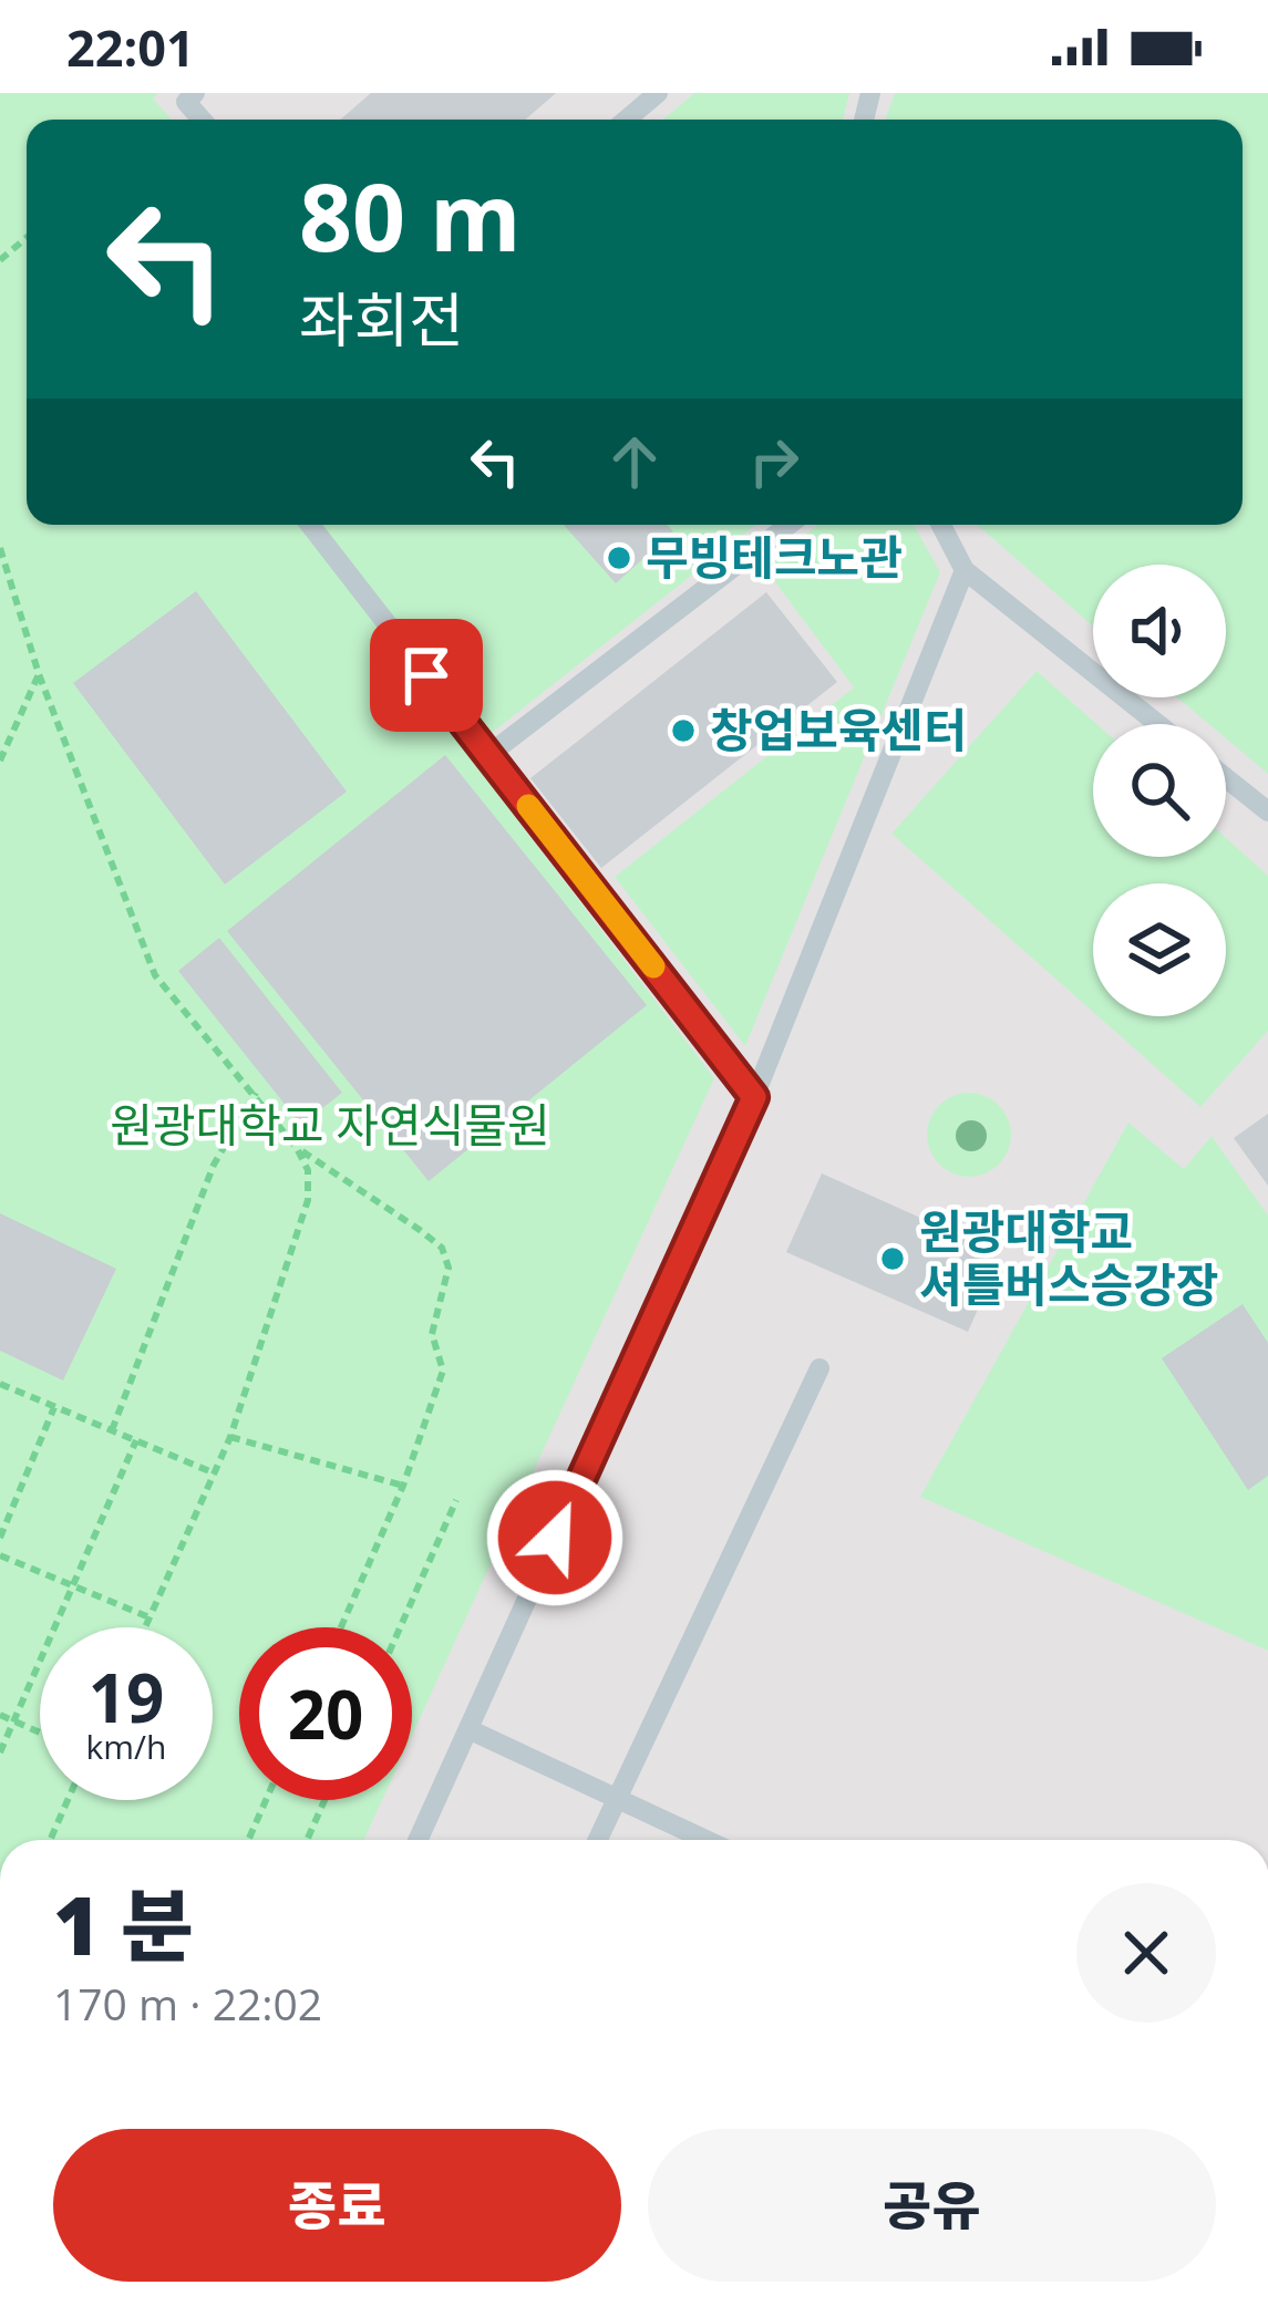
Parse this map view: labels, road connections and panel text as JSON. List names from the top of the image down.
{
  "parks": ["원광대학교 자연식물원"],
  "places": ["무빙테크노관", "창업보육센터", "원광대학교 셔틀버스승강장"],
  "page": {
    "status": "22:01",
    "turn": ["80 m", "좌회전"],
    "speed": "19 km/h",
    "limit": "20",
    "heading": ["1 분", "170 m · 22:02"],
    "buttons": ["종료", "공유"]
  }
}
